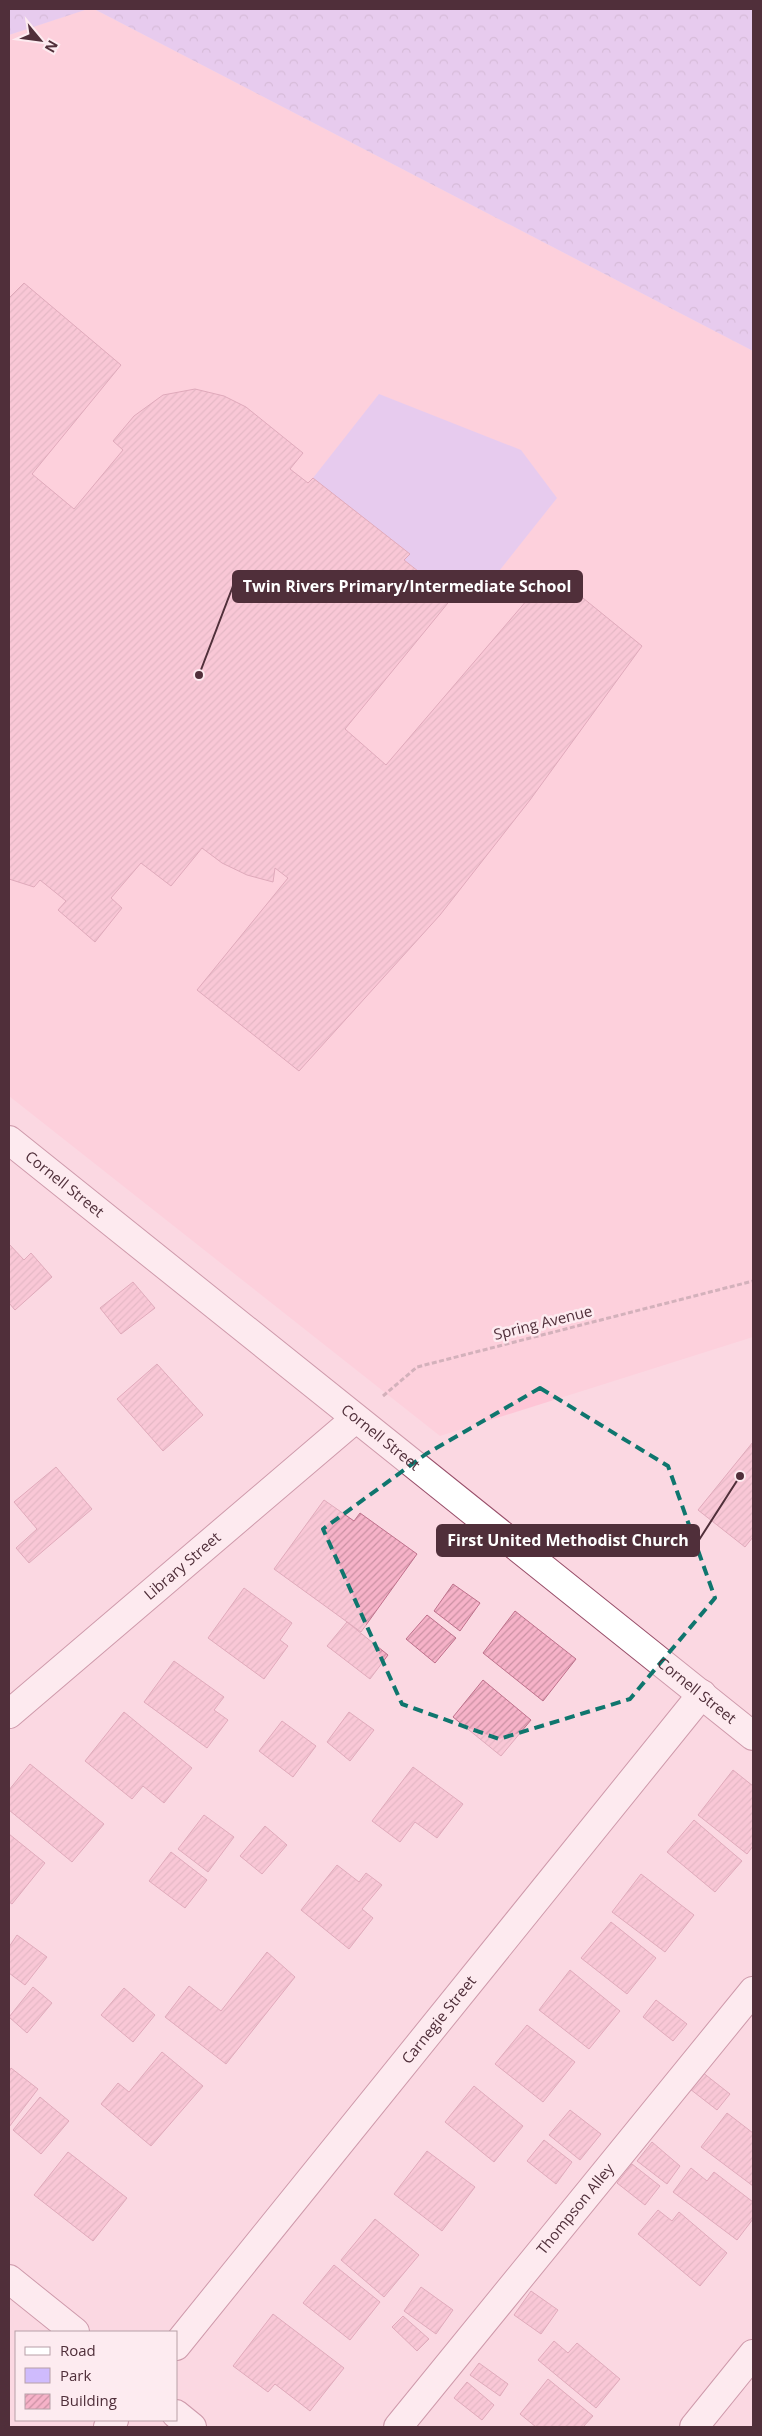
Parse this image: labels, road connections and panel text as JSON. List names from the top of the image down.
{
  "streets": {
    "street": [
      "Cornell Street",
      "Library Street",
      "Carnegie Street",
      "Thompson Alley"
    ],
    "path": ["Spring Avenue"]
  },
  "crossings": [
    ["Cornell Street", "Spring Avenue"],
    ["Cornell Street", "Library Street"],
    ["Cornell Street", "Carnegie Street"],
    ["Spring Avenue", "Library Street"]
  ],
  "places": ["Twin Rivers Primary/Intermediate School", "First United Methodist Church"],
  "legend": ["Road", "Park", "Building"],
  "north": "bottom right"
}
